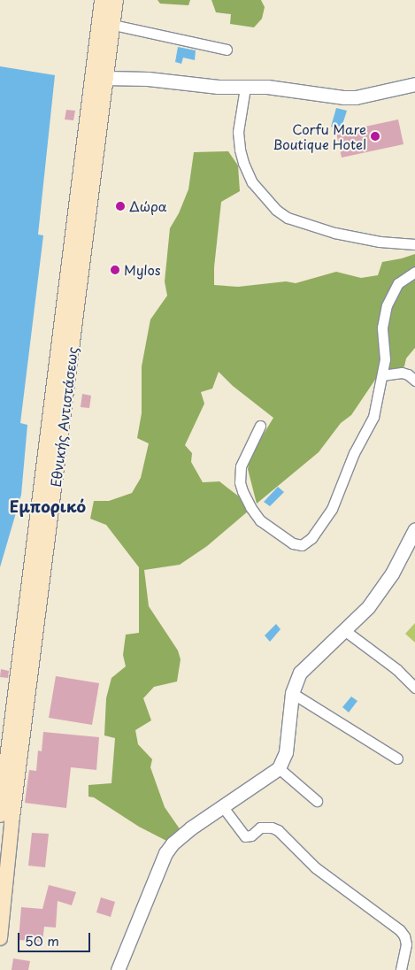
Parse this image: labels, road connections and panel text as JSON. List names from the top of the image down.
{
  "streets": {
    "main road": ["Εθνικής Αντιστάσεως"]
  },
  "districts": ["Εμπορικό"],
  "places": ["Corfu Mare Boutique Hotel", "Δώρα", "Mylos"],
  "scale_bar": "50 m"
}
